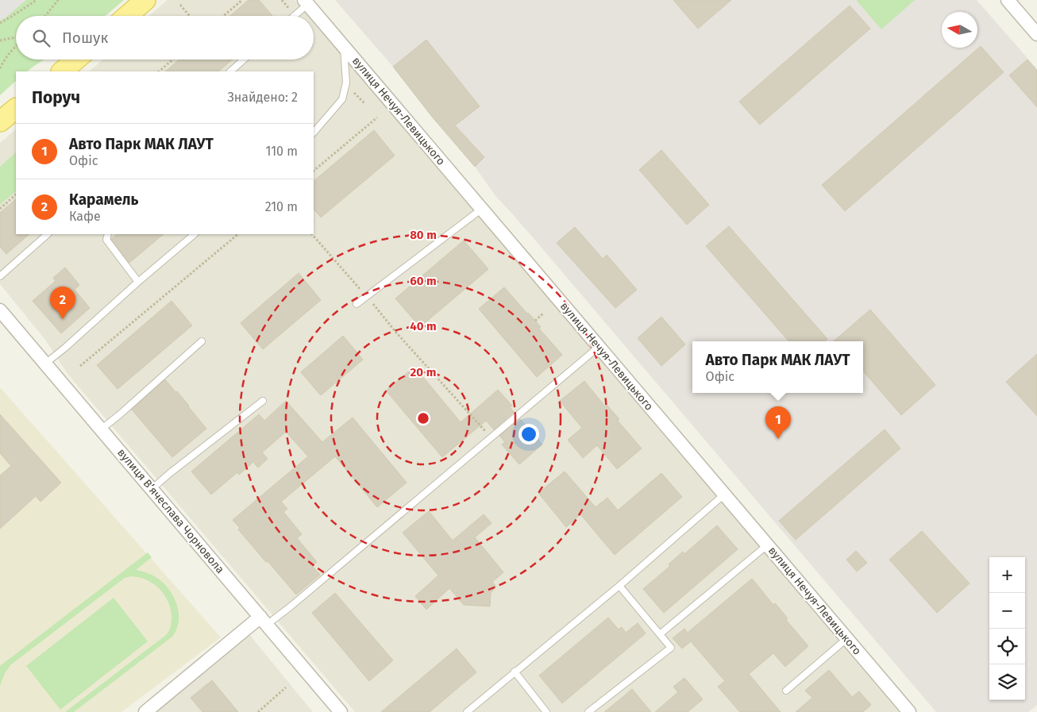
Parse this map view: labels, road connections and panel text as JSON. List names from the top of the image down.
{
  "streets": {
    "street": ["вулиця Нечуя-Левицького", "вулиця Вʼячеслава Чорновола"]
  },
  "north": "left",
  "page": {
    "search": "Пошук",
    "heading": ["Поруч", "Знайдено: 2"],
    "list": [
      {
        "mark": "1",
        "name": "Авто Парк МАК ЛАУТ",
        "note": "Офіс",
        "value": "110 m"
      },
      {
        "mark": "2",
        "name": "Карамель",
        "note": "Кафе",
        "value": "210 m"
      }
    ],
    "pins": ["2", "1"],
    "popup": ["Авто Парк МАК ЛАУТ", "Офіс"],
    "map_buttons": ["+", "−"]
  },
  "rings": [
    "80 m",
    "60 m",
    "40 m",
    "20 m"
  ]
}
